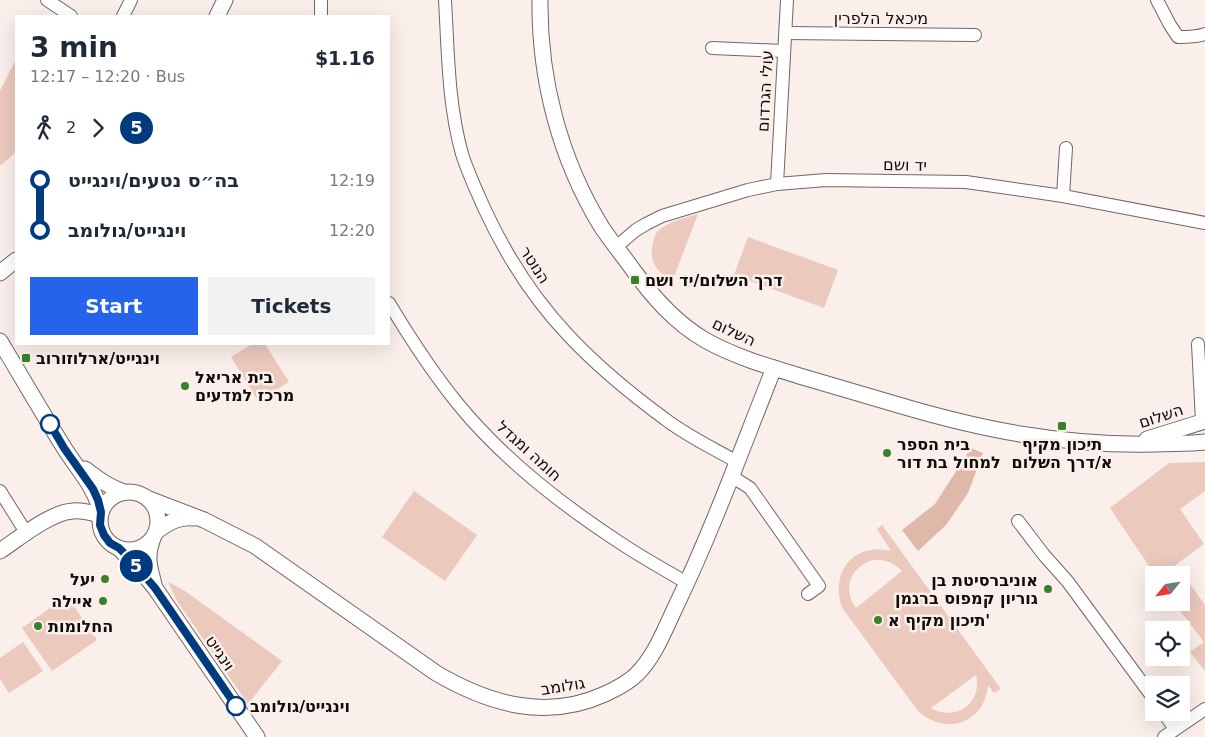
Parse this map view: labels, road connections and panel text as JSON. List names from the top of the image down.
{
  "streets": {
    "street": [
      "מיכאל הלפרין",
      "עולי הגרדום",
      "יד ושם",
      "הנוטר",
      "השלום",
      "חומה ומגדל",
      "וינגייט",
      "גולומב"
    ]
  },
  "crossings": [
    ["מיכאל הלפרין", "עולי הגרדום"],
    ["עולי הגרדום", "יד ושם"],
    ["יד ושם", "השלום"],
    ["הנוטר", "גולומב"],
    ["השלום", "גולומב"],
    ["חומה ומגדל", "גולומב"],
    ["וינגייט", "גולומב"]
  ],
  "places": {
    "transit": ["דרך השלום/יד ושם", "וינגייט/ארלוזורוב", "תיכון מקיף א/דרך השלום"],
    "other": [
      "בית אריאל מרכז למדעים",
      "בית הספר למחול בת דור",
      "יעל",
      "אוניברסיטת בן גוריון קמפוס ברגמן",
      "איילה",
      "תיכון מקיף א'",
      "החלומות",
      "וינגייט/גולומב"
    ]
  },
  "lines": ["bus line 5"],
  "north": "bottom left",
  "page": {
    "on_map": "5",
    "heading": ["3 min", "12:17 – 12:20 · Bus", "$1.16"],
    "legs": ["2", "5"],
    "list": [
      {
        "name": "בה״ס נטעים/וינגייט",
        "value": "12:19"
      },
      {
        "name": "וינגייט/גולומב",
        "value": "12:20"
      }
    ],
    "buttons": ["Start", "Tickets"]
  }
}
